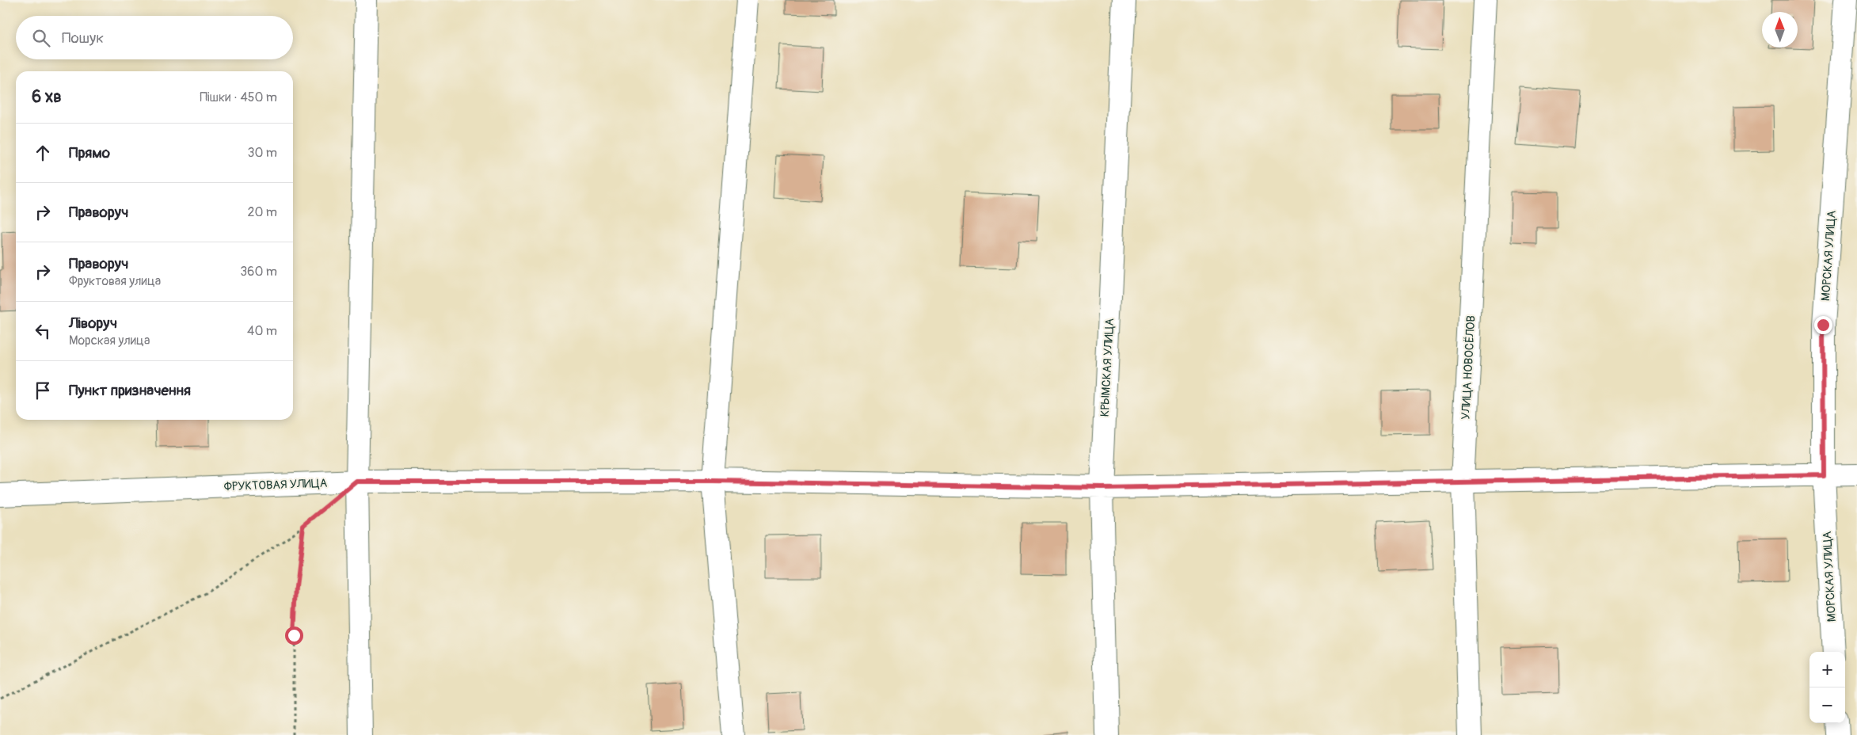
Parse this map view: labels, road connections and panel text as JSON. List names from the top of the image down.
{
  "streets": {
    "street": [
      "МОРСКАЯ УЛИЦА",
      "КРЫМСКАЯ УЛИЦА",
      "УЛИЦА НОВОСЁЛОВ",
      "ФРУКТОВАЯ УЛИЦА"
    ]
  },
  "crossings": [
    ["МОРСКАЯ УЛИЦА", "ФРУКТОВАЯ УЛИЦА"],
    ["КРЫМСКАЯ УЛИЦА", "ФРУКТОВАЯ УЛИЦА"],
    ["УЛИЦА НОВОСЁЛОВ", "ФРУКТОВАЯ УЛИЦА"]
  ],
  "north": "top",
  "page": {
    "search": "Пошук",
    "heading": ["6 хв", "Пішки · 450 m"],
    "list": [
      ["Прямо", "30 m"],
      ["Праворуч", "20 m"],
      ["Праворуч", "Фруктовая улица", "360 m"],
      ["Ліворуч", "Морская улица", "40 m"],
      "Пункт призначення"
    ],
    "map_buttons": ["+", "−"]
  }
}
